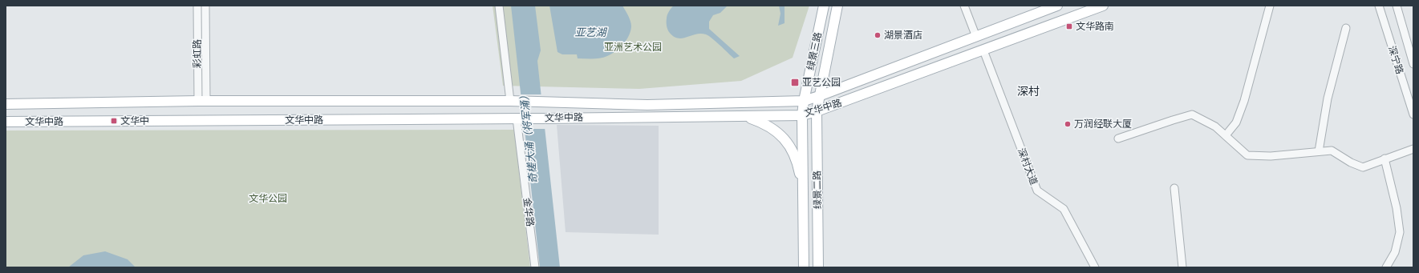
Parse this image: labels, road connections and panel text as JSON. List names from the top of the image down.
{
  "streets": {
    "main road": ["绿景三路", "文华中路", "绿景二路"],
    "street": [
      "彩虹路",
      "深宁路",
      "深村大道",
      "金华路"
    ]
  },
  "crossings": [
    ["绿景三路", "文华中路"],
    ["绿景三路", "绿景二路"],
    ["彩虹路", "文华中路"],
    ["文华中路", "深村大道"],
    ["文华中路", "绿景二路"],
    ["文华中路", "金华路"]
  ],
  "districts": ["深村"],
  "water": ["亚艺湖", "奇槎大涌（将军涌）"],
  "parks": ["亚洲艺术公园", "文华公园"],
  "places": {
    "transit": ["文华路南", "亚艺公园", "文华中"],
    "other": ["湖景酒店", "万润经联大厦"]
  }
}
